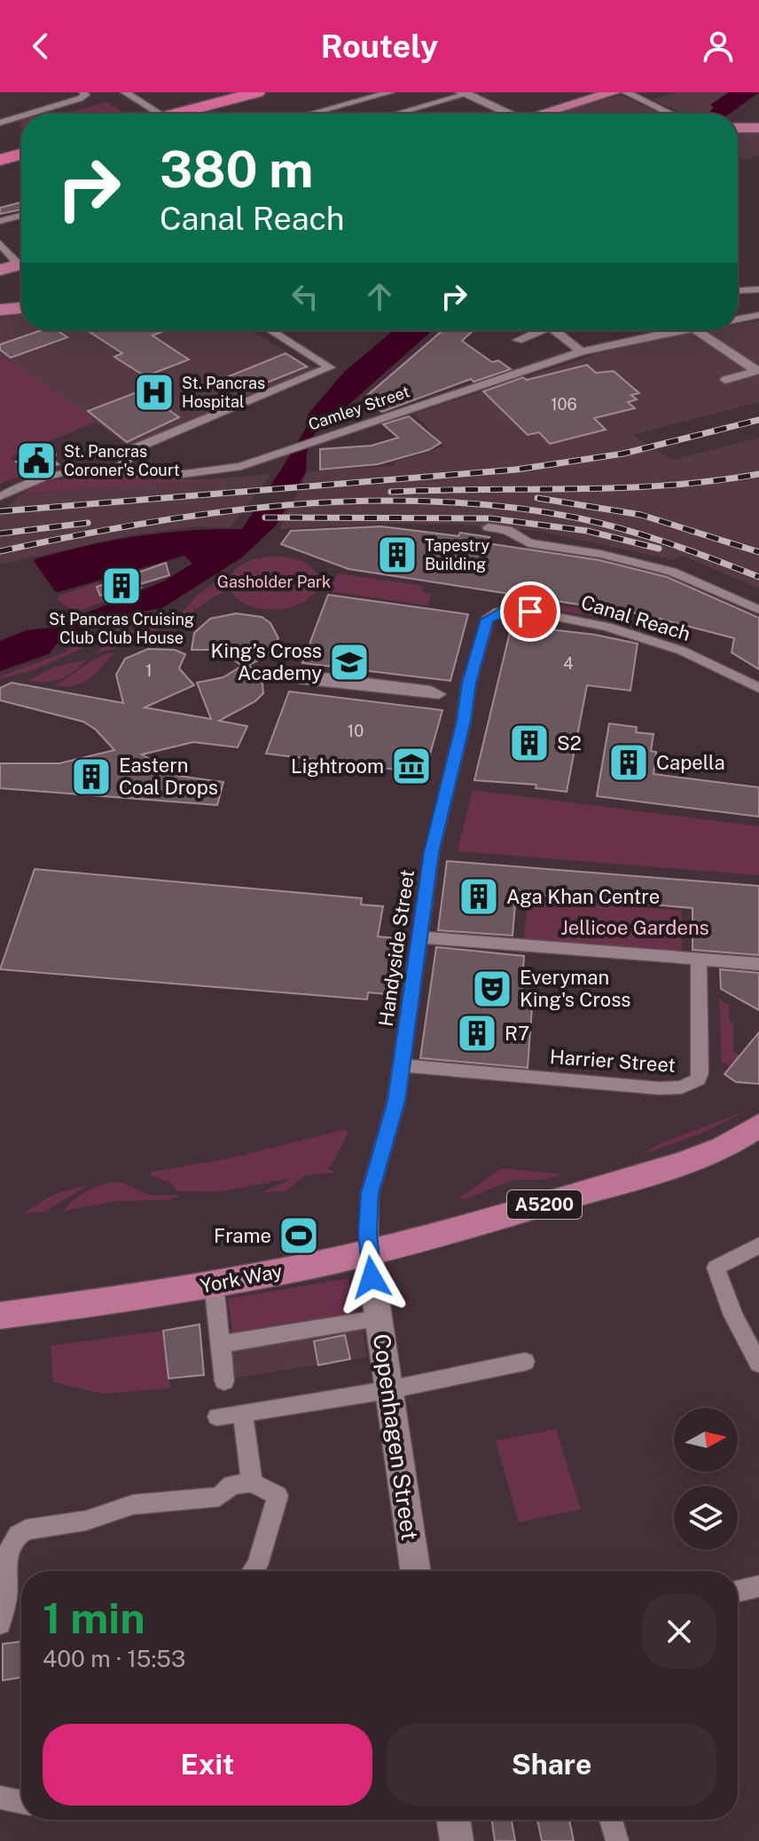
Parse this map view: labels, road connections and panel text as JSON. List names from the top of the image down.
{
  "streets": {
    "main road": ["A5200", "York Way", "Copenhagen Street"],
    "street": [
      "Camley Street",
      "Canal Reach",
      "Handyside Street",
      "Harrier Street"
    ]
  },
  "crossings": [
    ["Canal Reach", "Handyside Street"],
    ["Handyside Street", "Harrier Street"],
    ["Handyside Street", "York Way"],
    ["Handyside Street", "Copenhagen Street"],
    ["York Way", "Copenhagen Street"]
  ],
  "parks": ["Gasholder Park", "Jellicoe Gardens"],
  "places": {
    "hospital": ["St. Pancras Hospital"],
    "public building": ["St. Pancras Coroner's Court"],
    "building": [
      "Tapestry Building",
      "St Pancras Cruising Club Club House",
      "S2",
      "Capella",
      "Eastern Coal Drops",
      "Aga Khan Centre",
      "R7"
    ],
    "school or university": ["King’s Cross Academy"],
    "museum": ["Lightroom"],
    "theatre": ["Everyman King's Cross"],
    "sports": ["Frame"]
  },
  "house_numbers": [
    "106",
    "4",
    "1",
    "10"
  ],
  "north": "right",
  "page": {
    "header": "Routely",
    "turn": ["380 m", "Canal Reach"],
    "heading": ["1 min", "400 m · 15:53"],
    "buttons": ["Exit", "Share"]
  }
}
